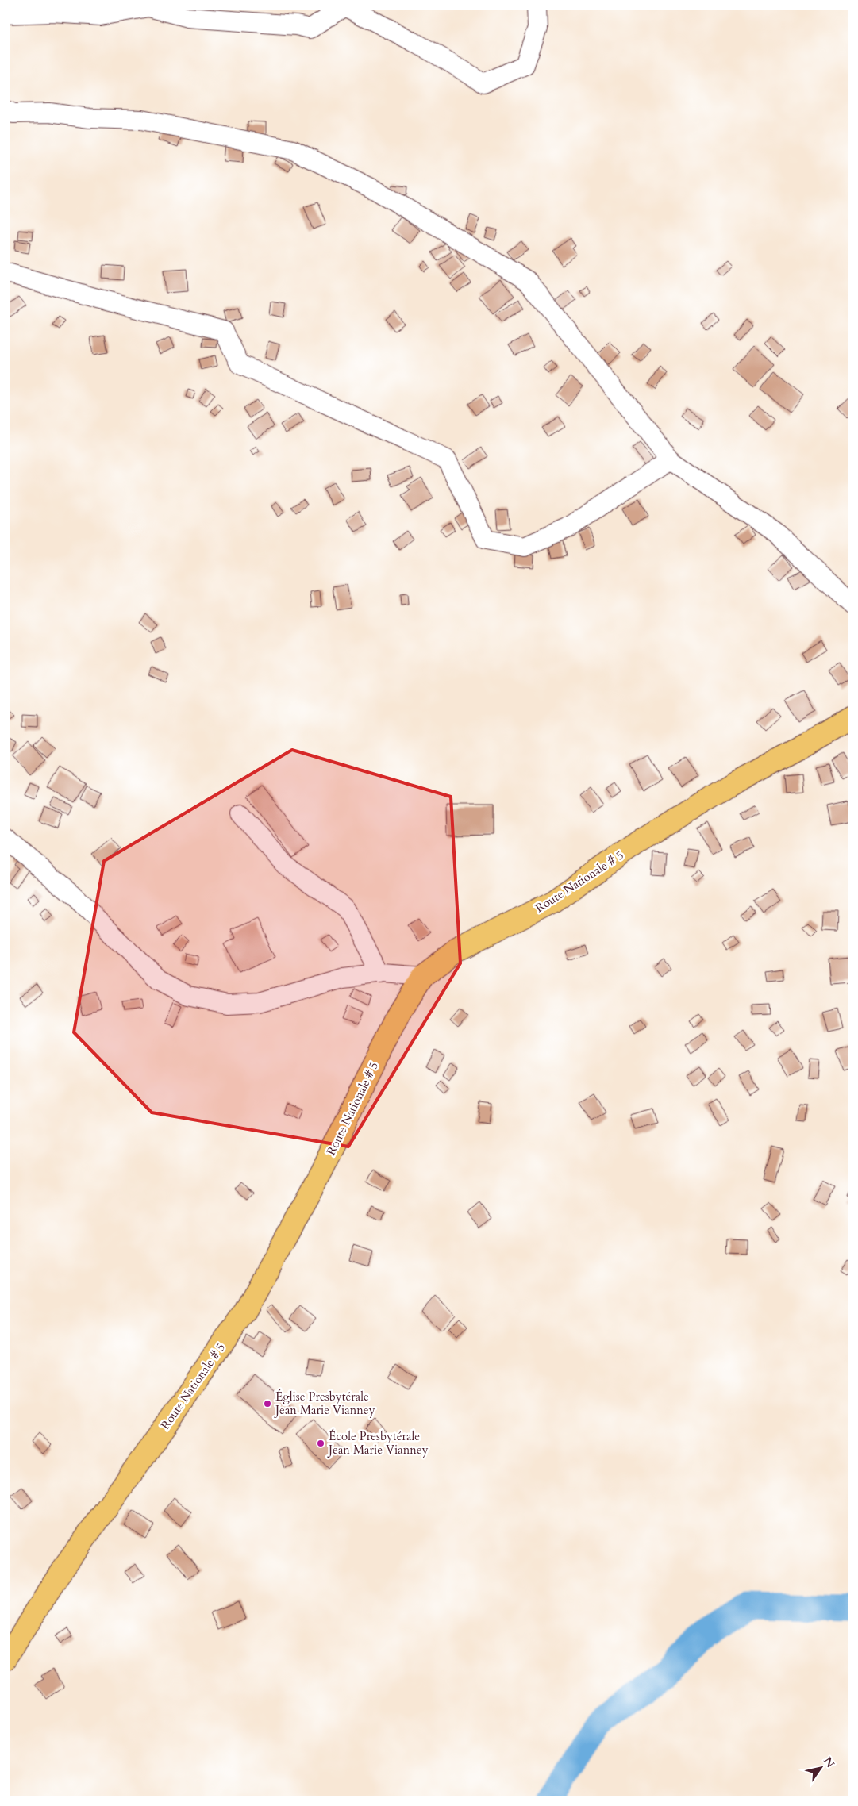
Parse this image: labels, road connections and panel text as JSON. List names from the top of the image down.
{
  "streets": {
    "main road": ["Route Nationale # 5"]
  },
  "places": ["Église Presbytérale Jean Marie Vianney", "École Presbytérale Jean Marie Vianney"],
  "north": "top right"
}
